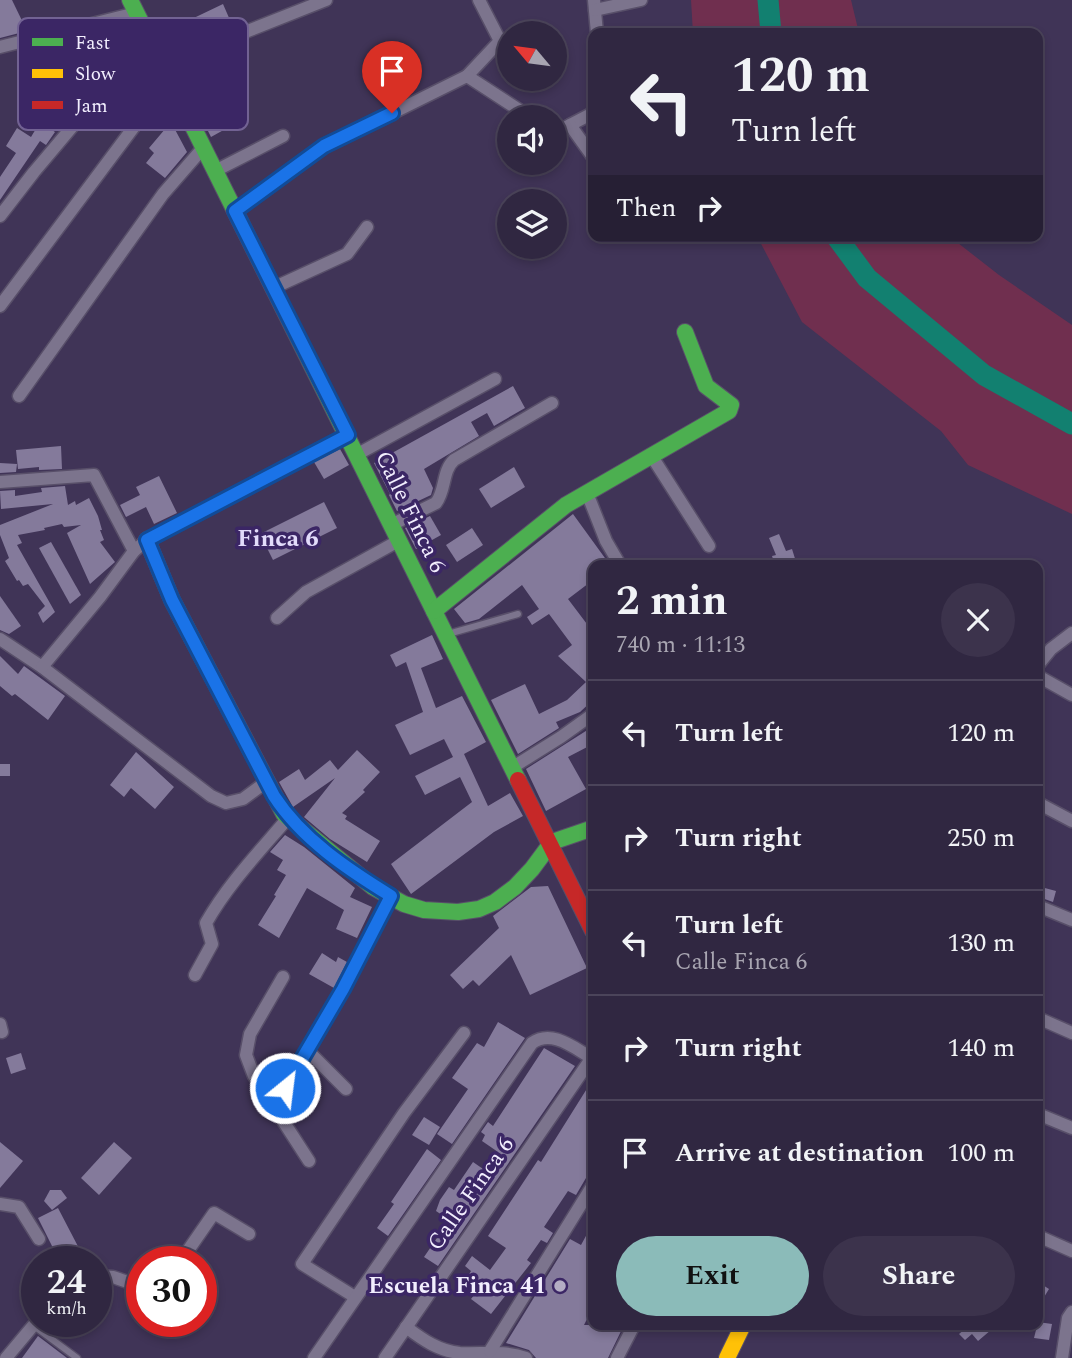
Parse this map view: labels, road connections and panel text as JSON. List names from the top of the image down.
{
  "streets": {
    "street": ["Calle Finca 6"]
  },
  "districts": ["Finca 6"],
  "places": ["Escuela Finca 41"],
  "legend": ["Fast", "Slow", "Jam"],
  "north": "top left",
  "page": {
    "turn": ["120 m", "Turn left"],
    "then": "Then",
    "heading": ["2 min", "740 m · 11:13"],
    "list": [
      {
        "name": "Turn left",
        "value": "120 m"
      },
      {
        "name": "Turn right",
        "value": "250 m"
      },
      {
        "name": "Turn left",
        "note": "Calle Finca 6",
        "value": "130 m"
      },
      {
        "name": "Turn right",
        "value": "140 m"
      },
      {
        "name": "Arrive at destination",
        "value": "100 m"
      }
    ],
    "buttons": ["Exit", "Share"],
    "speed": "24 km/h",
    "limit": "30"
  }
}
